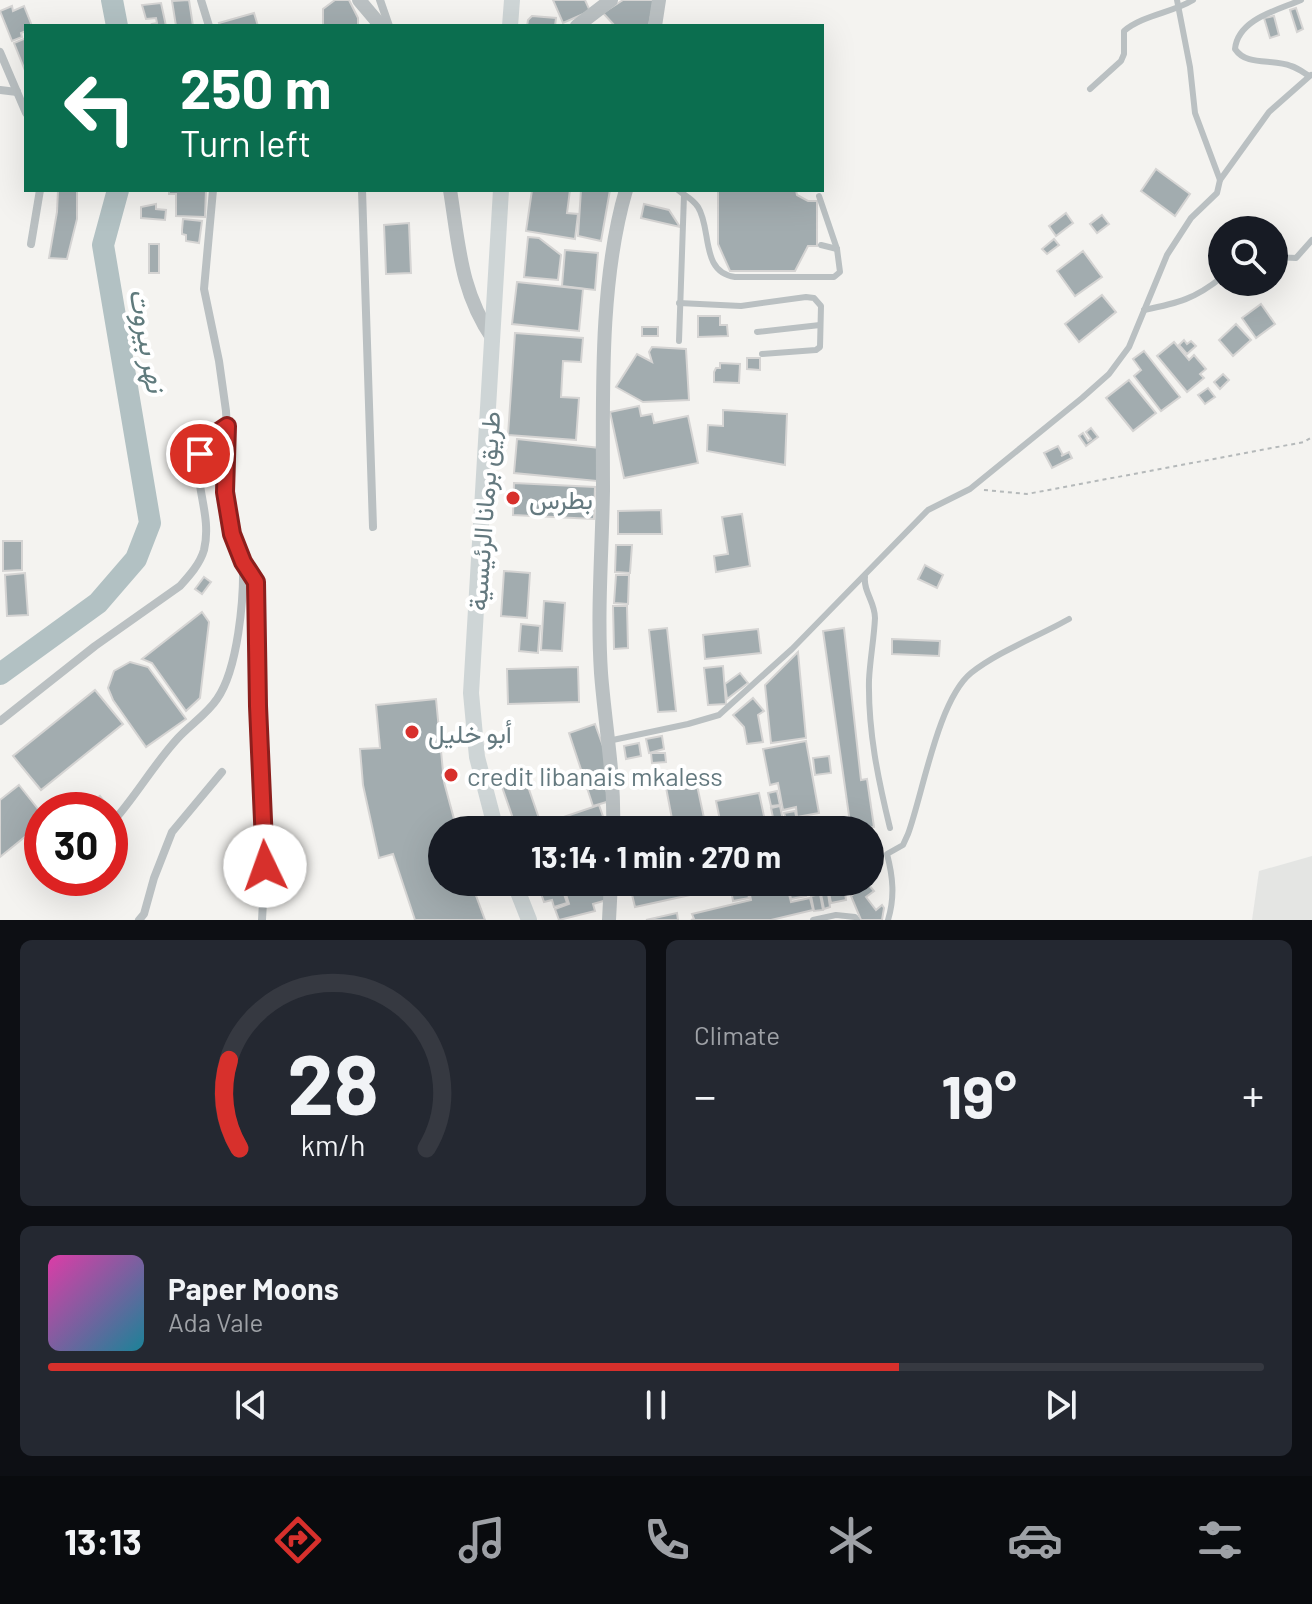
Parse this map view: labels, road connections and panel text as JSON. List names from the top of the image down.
{
  "streets": {
    "main road": ["طريق برمانا الرئيسية"]
  },
  "water": ["نهر بيروت"],
  "places": ["بطرس", "أبو خليل", "credit libanais mkaless"],
  "page": {
    "turn": ["250 m", "Turn left"],
    "limit": "30",
    "trip": "13:14 · 1 min · 270 m",
    "tile": "Climate",
    "heat": ["−", "19°", "+"],
    "song": ["Paper Moons", "Ada Vale"],
    "tabs": "13:13",
    "gauge": ["28", "km/h"]
  }
}
